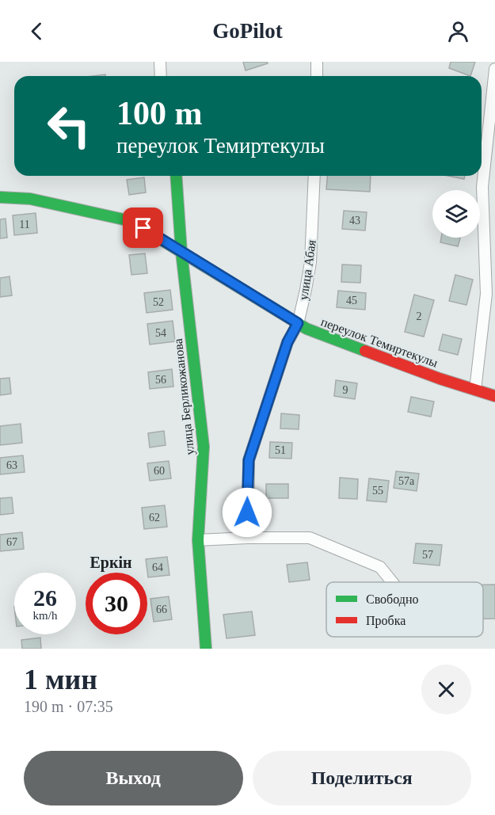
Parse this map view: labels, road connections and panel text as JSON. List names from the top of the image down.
{
  "streets": {
    "street": ["улица Абая", "переулок Темиртекулы", "улица Берликожанова"]
  },
  "crossings": [
    ["улица Абая", "переулок Темиртекулы"],
    ["переулок Темиртекулы", "улица Берликожанова"]
  ],
  "districts": ["Еркін"],
  "house_numbers": [
    "43",
    "11",
    "45",
    "52",
    "2",
    "54",
    "56",
    "9",
    "51",
    "63",
    "60",
    "57а",
    "55",
    "62",
    "67",
    "57",
    "64",
    "66"
  ],
  "legend": ["Свободно", "Пробка"],
  "page": {
    "header": "GoPilot",
    "turn": ["100 m", "переулок Темиртекулы"],
    "speed": "26 km/h",
    "limit": "30",
    "heading": ["1 мин", "190 m · 07:35"],
    "buttons": ["Выход", "Поделиться"]
  }
}
